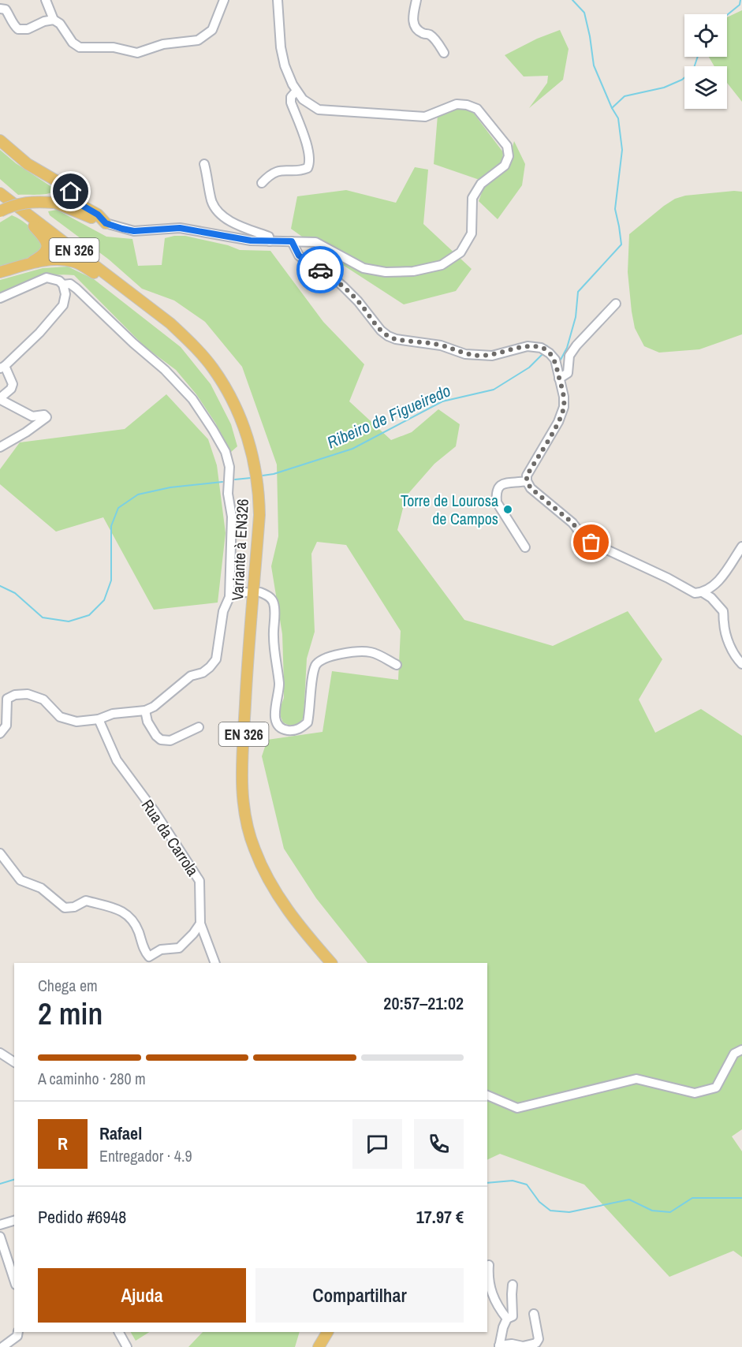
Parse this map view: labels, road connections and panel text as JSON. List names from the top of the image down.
{
  "streets": {
    "main road": ["EN 326", "Variante à EN326"],
    "street": ["Rua da Carrola"]
  },
  "water": ["Ribeiro de Figueiredo"],
  "places": ["Torre de Lourosa de Campos"],
  "page": {
    "heading": ["2 min", "Chega em", "20:57–21:02"],
    "panel": [
      "Rafael",
      "Entregador · 4.9",
      "Pedido #6948",
      "17.97 €"
    ],
    "bar": "A caminho · 280 m",
    "round": "R",
    "buttons": ["Ajuda", "Compartilhar"]
  }
}
